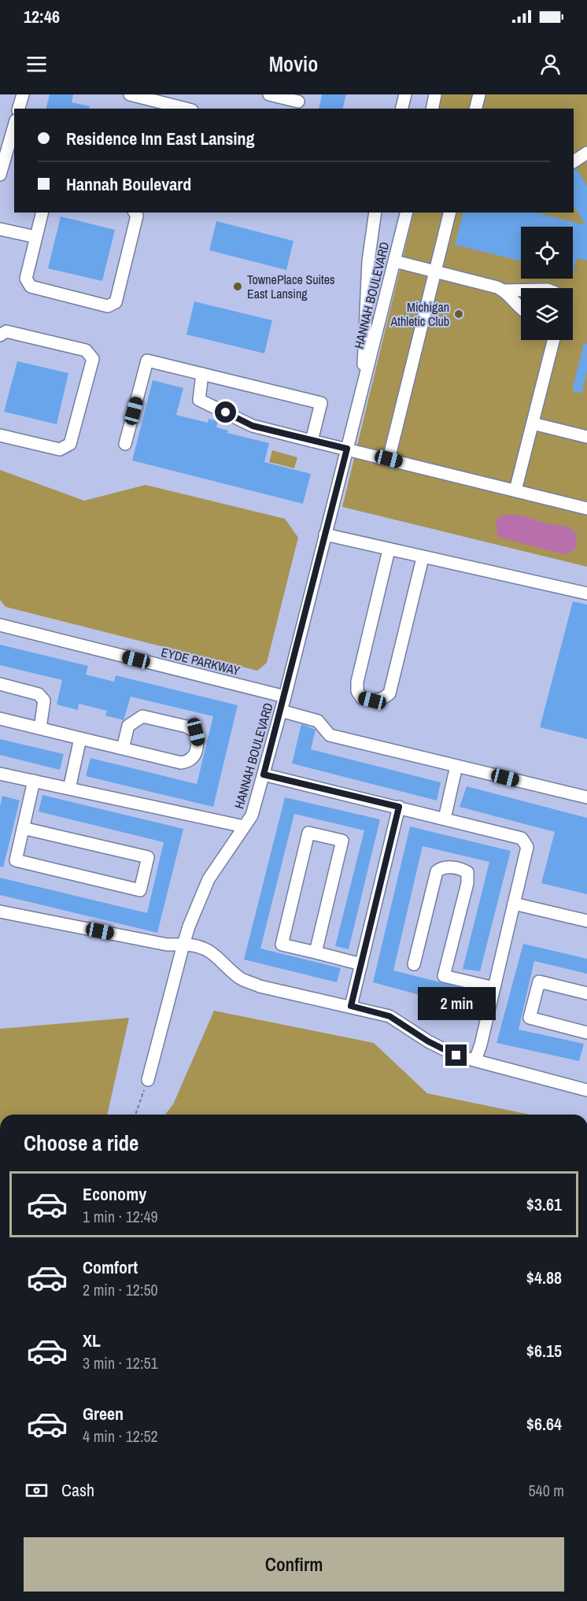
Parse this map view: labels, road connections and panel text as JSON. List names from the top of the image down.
{
  "streets": {
    "street": ["HANNAH BOULEVARD", "EYDE PARKWAY"]
  },
  "crossings": [
    ["HANNAH BOULEVARD", "EYDE PARKWAY"]
  ],
  "places": ["TownePlace Suites East Lansing", "Michigan Athletic Club"],
  "page": {
    "status": "12:46",
    "header": "Movio",
    "banner": ["Residence Inn East Lansing", "Hannah Boulevard"],
    "bubble": "2 min",
    "heading": "Choose a ride",
    "list": [
      {
        "name": "Economy",
        "note": "1 min · 12:49",
        "value": "$3.61"
      },
      {
        "name": "Comfort",
        "note": "2 min · 12:50",
        "value": "$4.88"
      },
      {
        "name": "XL",
        "note": "3 min · 12:51",
        "value": "$6.15"
      },
      {
        "name": "Green",
        "note": "4 min · 12:52",
        "value": "$6.64"
      }
    ],
    "pay": ["Cash", "540 m"],
    "buttons": "Confirm"
  }
}
